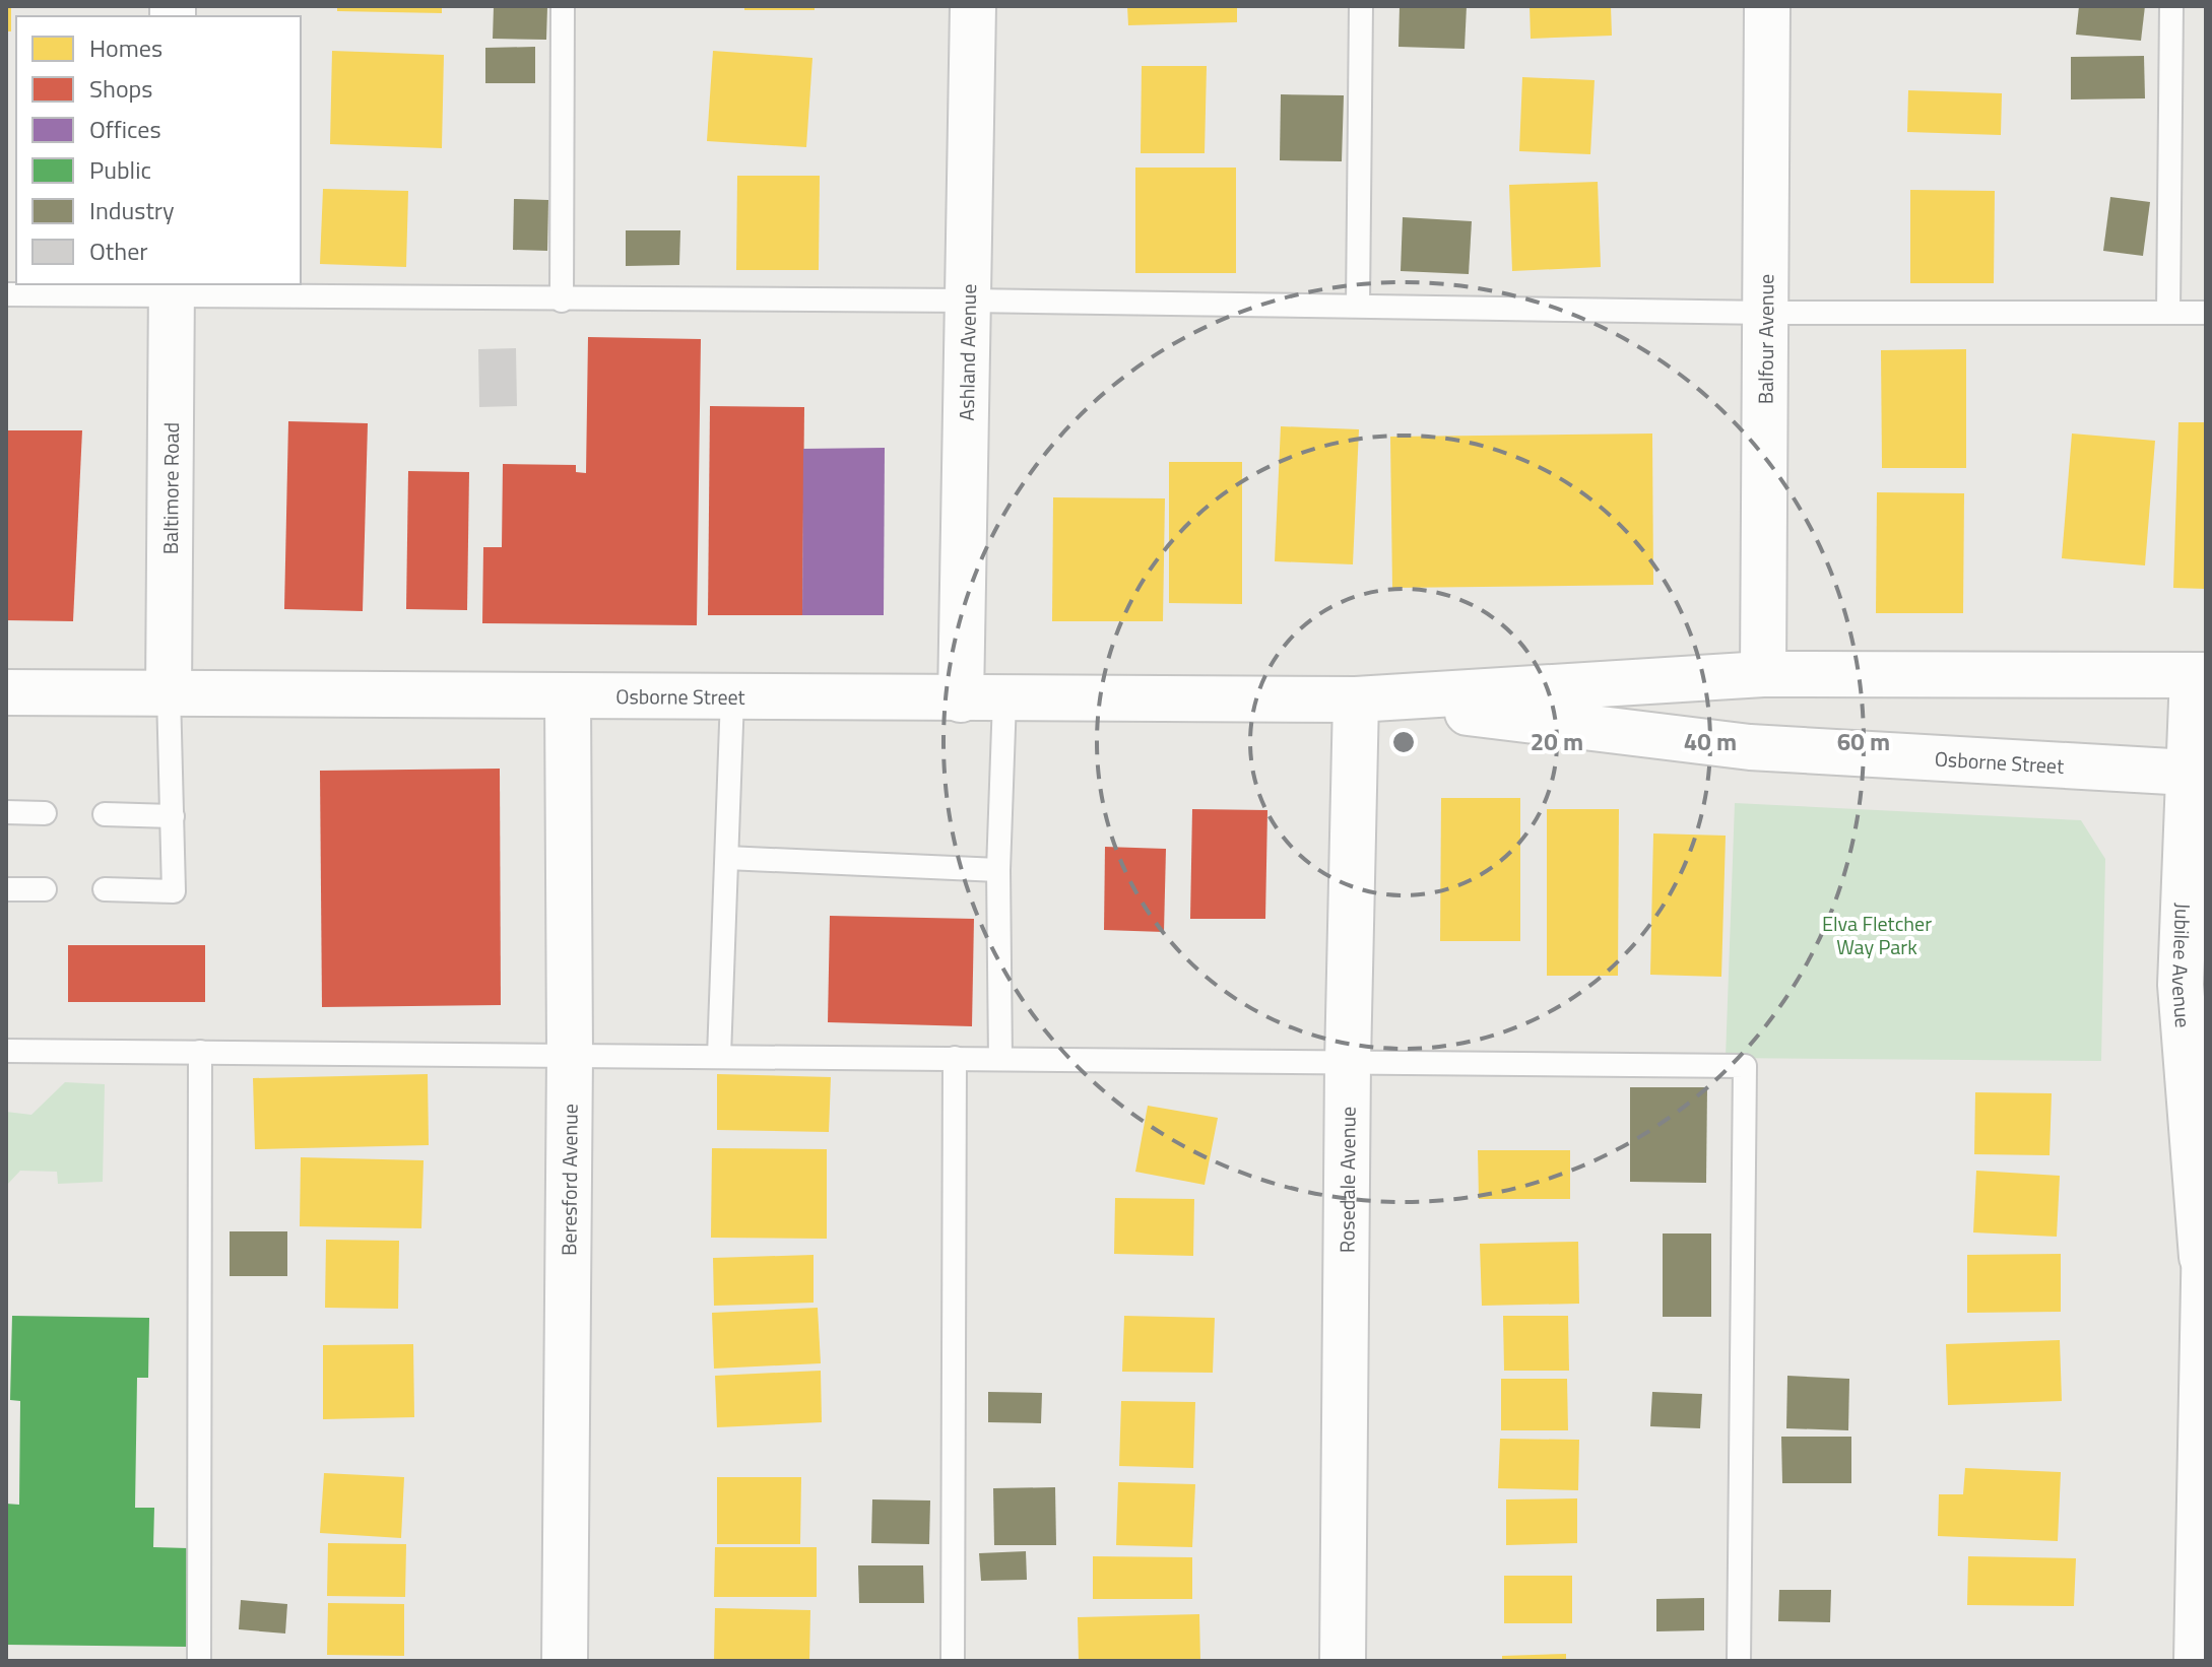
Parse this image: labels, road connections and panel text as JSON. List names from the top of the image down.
{
  "streets": {
    "main road": [
      "Balfour Avenue",
      "Ashland Avenue",
      "Baltimore Road",
      "Osborne Street",
      "Jubilee Avenue",
      "Beresford Avenue",
      "Rosedale Avenue"
    ]
  },
  "crossings": [
    ["Balfour Avenue", "Osborne Street"],
    ["Ashland Avenue", "Osborne Street"],
    ["Baltimore Road", "Osborne Street"],
    ["Osborne Street", "Jubilee Avenue"],
    ["Osborne Street", "Beresford Avenue"],
    ["Osborne Street", "Rosedale Avenue"]
  ],
  "parks": ["Elva Fletcher Way Park"],
  "legend": [
    "Homes",
    "Shops",
    "Offices",
    "Public",
    "Industry",
    "Other"
  ],
  "rings": ["20 m", "40 m", "60 m"]
}
